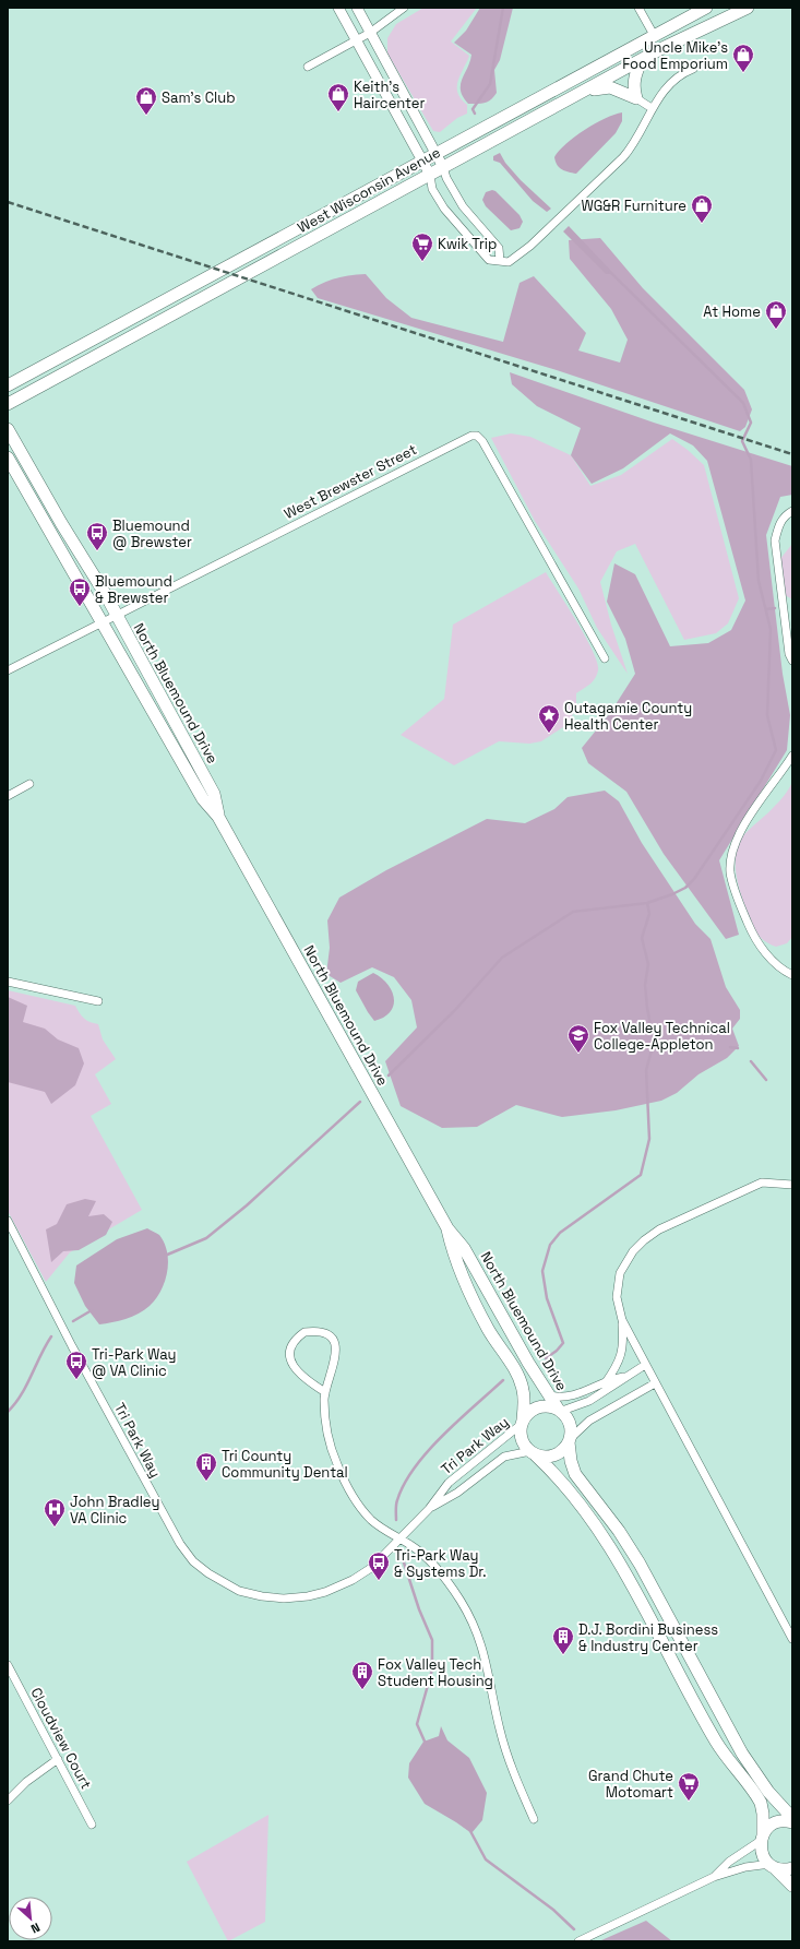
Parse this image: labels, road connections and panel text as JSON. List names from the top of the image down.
{
  "streets": {
    "main road": ["West Wisconsin Avenue", "North Bluemound Drive"],
    "street": ["West Brewster Street", "Tri Park Way", "Cloudview Court"]
  },
  "crossings": [
    ["West Brewster Street", "North Bluemound Drive"],
    ["North Bluemound Drive", "Tri Park Way"]
  ],
  "places": {
    "shop": [
      "Uncle Mike's Food Emporium",
      "Keith's Haircenter",
      "Sam's Club",
      "WG&R Furniture",
      "At Home"
    ],
    "supermarket": ["Kwik Trip", "Grand Chute Motomart"],
    "bus stop": [
      "Bluemound @ Brewster",
      "Bluemound & Brewster",
      "Tri-Park Way @ VA Clinic",
      "Tri-Park Way & Systems Dr."
    ],
    "place": ["Outagamie County Health Center"],
    "school or university": ["Fox Valley Technical College-Appleton"],
    "building": ["Tri County Community Dental", "D.J. Bordini Business & Industry Center", "Fox Valley Tech Student Housing"],
    "hospital": ["John Bradley VA Clinic"]
  },
  "north": "bottom right"
}
